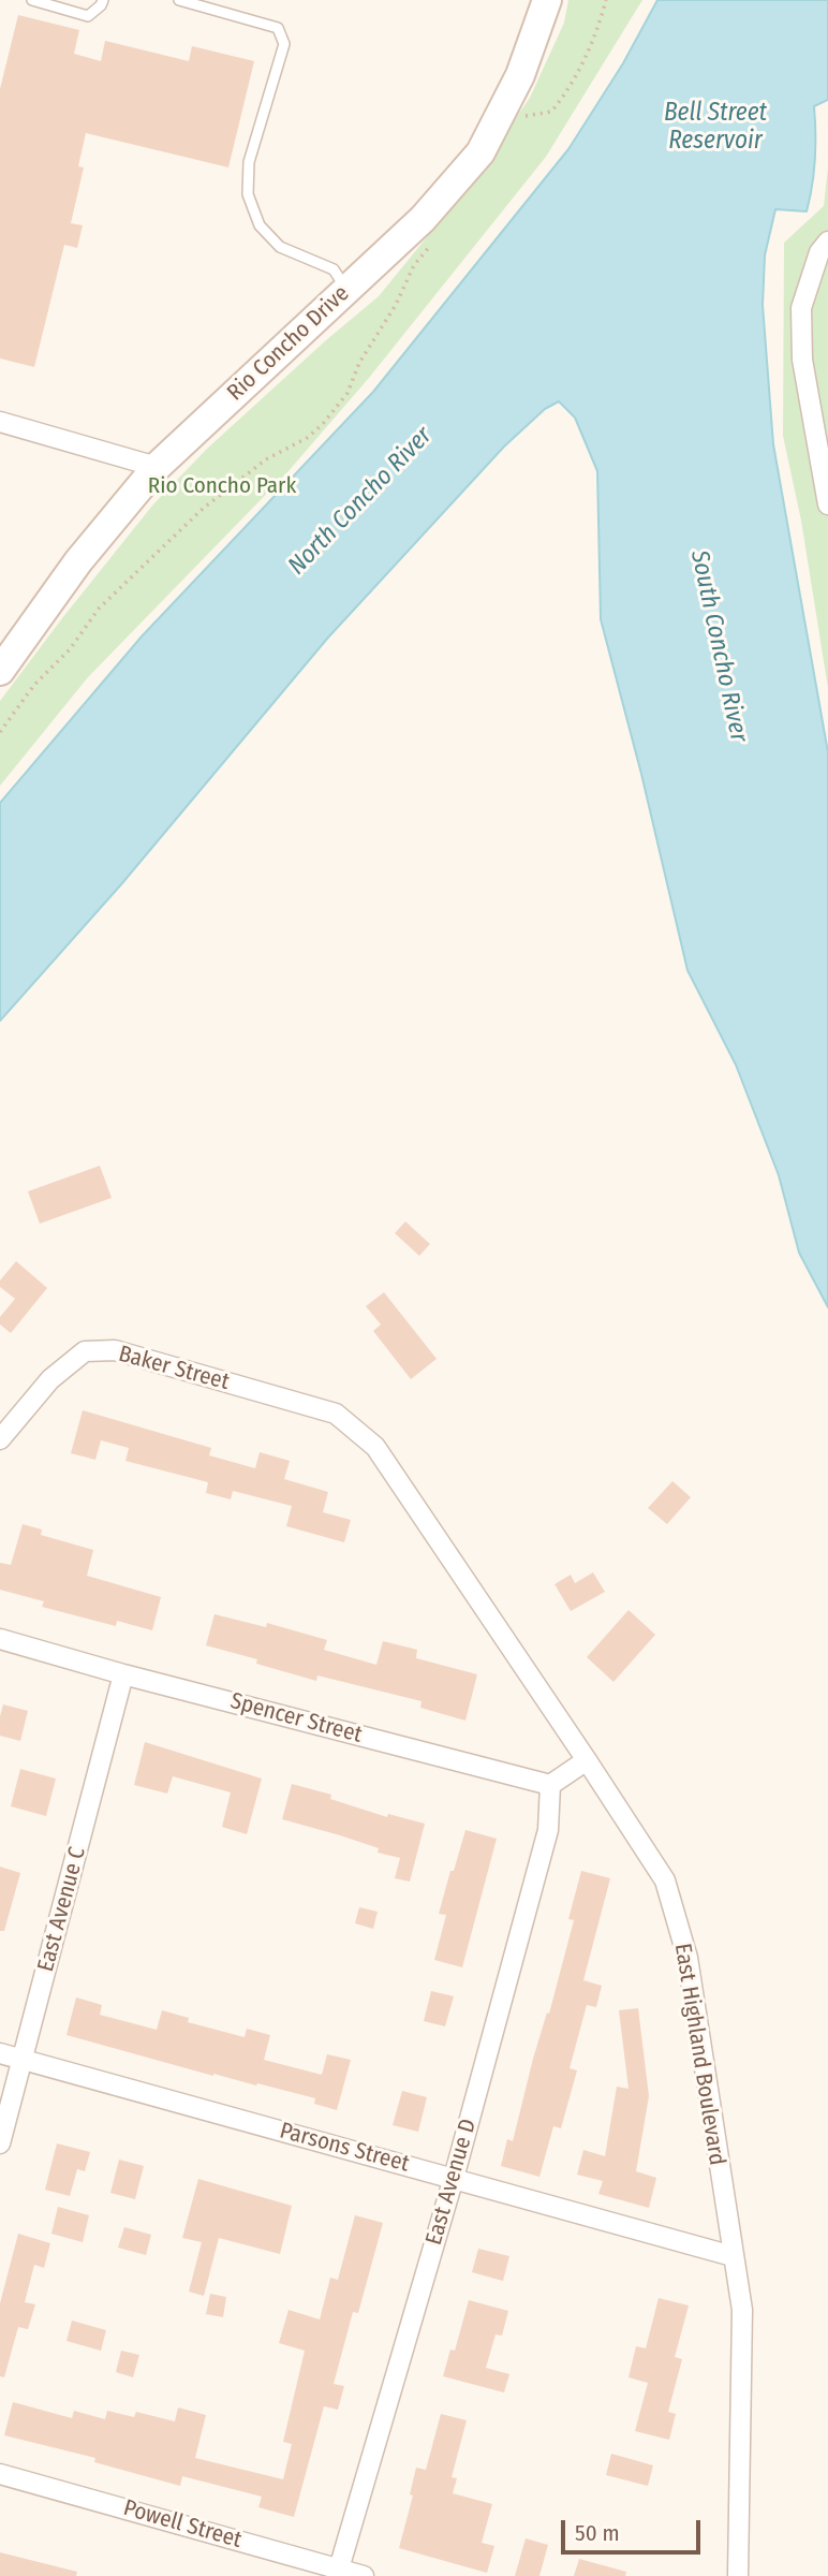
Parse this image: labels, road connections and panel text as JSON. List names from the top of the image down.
{
  "streets": {
    "street": [
      "Rio Concho Drive",
      "Baker Street",
      "Spencer Street",
      "East Avenue C",
      "East Highland Boulevard",
      "Parsons Street",
      "East Avenue D",
      "Powell Street"
    ]
  },
  "crossings": [
    ["Baker Street", "East Highland Boulevard"],
    ["Spencer Street", "East Avenue C"],
    ["Spencer Street", "East Avenue D"],
    ["East Avenue C", "Parsons Street"],
    ["East Highland Boulevard", "Parsons Street"],
    ["Parsons Street", "East Avenue D"],
    ["East Avenue D", "Powell Street"]
  ],
  "water": ["Bell Street Reservoir", "North Concho River", "South Concho River"],
  "parks": ["Rio Concho Park"],
  "scale_bar": "50 m"
}
